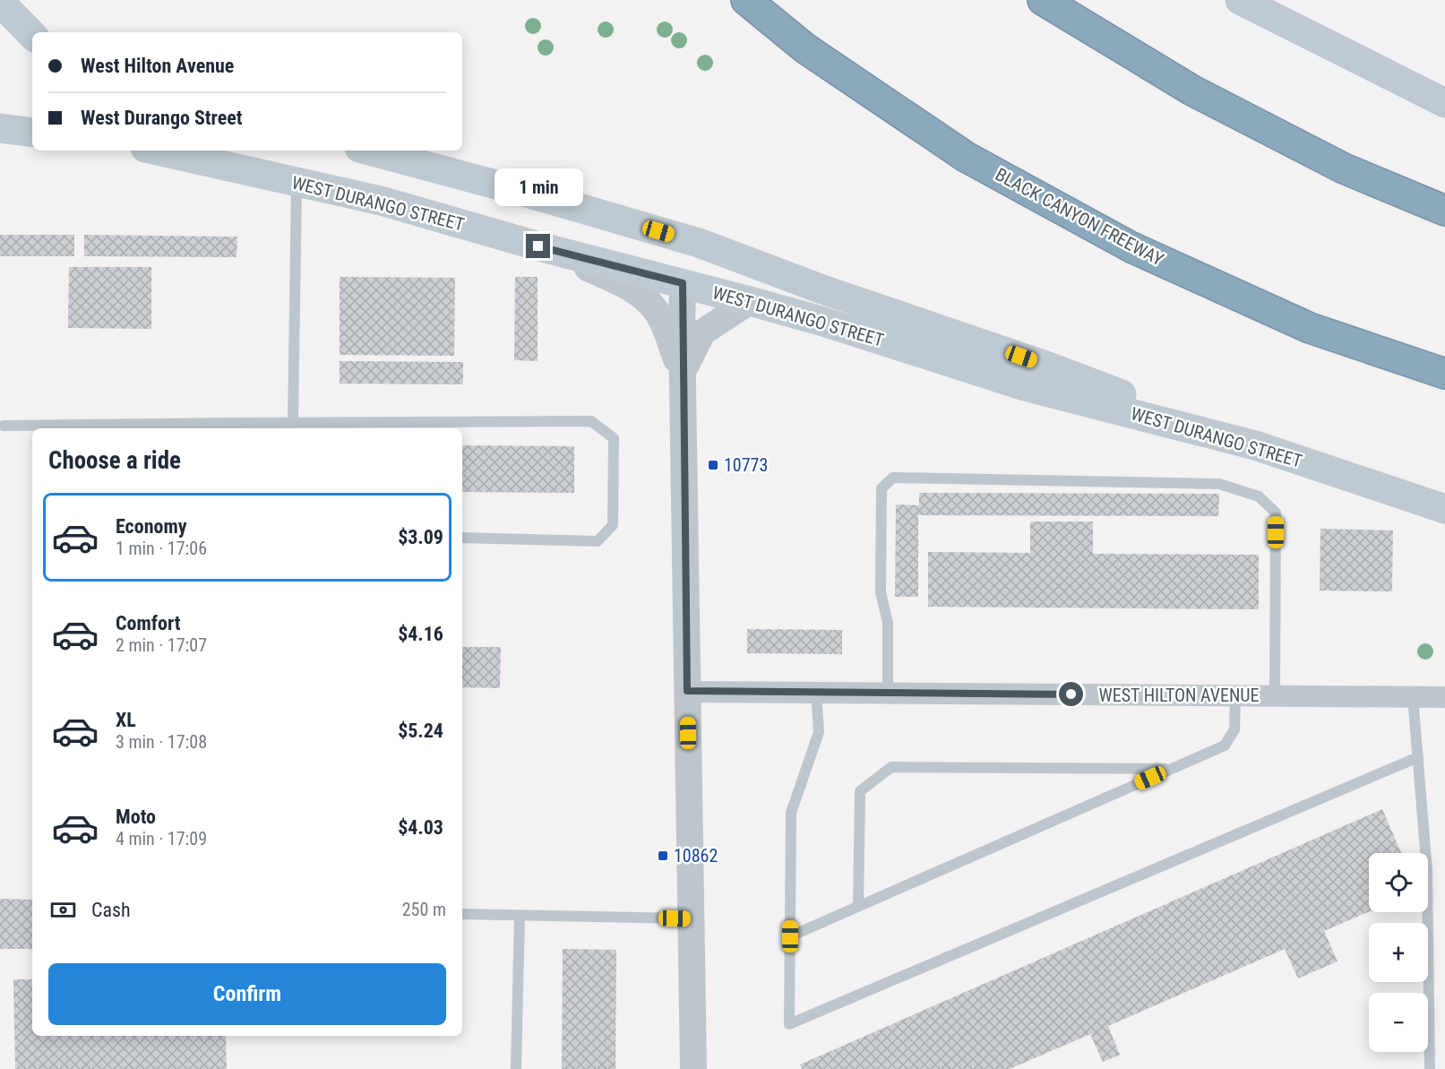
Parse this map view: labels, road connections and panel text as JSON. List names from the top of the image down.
{
  "streets": {
    "highway": ["BLACK CANYON FREEWAY"],
    "main road": ["WEST DURANGO STREET"],
    "street": ["WEST HILTON AVENUE"]
  },
  "places": {
    "transit": ["10773", "10862"]
  },
  "page": {
    "banner": ["West Hilton Avenue", "West Durango Street"],
    "bubble": "1 min",
    "heading": "Choose a ride",
    "list": [
      {
        "name": "Economy",
        "note": "1 min · 17:06",
        "value": "$3.09"
      },
      {
        "name": "Comfort",
        "note": "2 min · 17:07",
        "value": "$4.16"
      },
      {
        "name": "XL",
        "note": "3 min · 17:08",
        "value": "$5.24"
      },
      {
        "name": "Moto",
        "note": "4 min · 17:09",
        "value": "$4.03"
      }
    ],
    "map_buttons": ["+", "−"],
    "pay": ["Cash", "250 m"],
    "buttons": "Confirm"
  }
}
